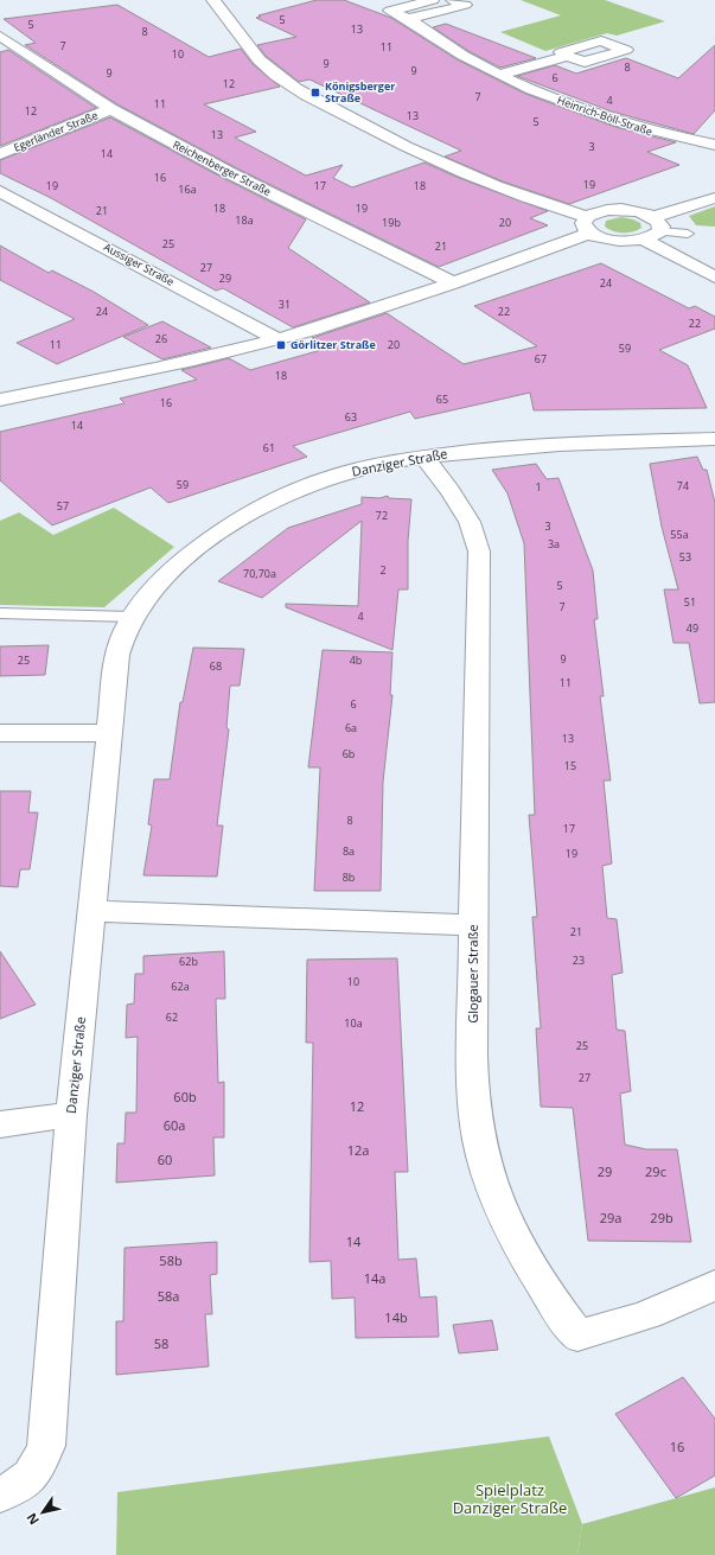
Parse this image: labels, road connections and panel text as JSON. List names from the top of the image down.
{
  "streets": {
    "street": [
      "Heinrich-Böll-Straße",
      "Egerländer Straße",
      "Reichenberger Straße",
      "Aussiger Straße",
      "Danziger Straße",
      "Glogauer Straße"
    ]
  },
  "crossings": [
    ["Egerländer Straße", "Reichenberger Straße"],
    ["Danziger Straße", "Glogauer Straße"]
  ],
  "parks": ["Spielplatz Danziger Straße"],
  "places": {
    "transit": ["Königsberger Straße", "Görlitzer Straße"]
  },
  "house_numbers": [
    "5",
    "5",
    "13",
    "8",
    "7",
    "11",
    "10",
    "9",
    "8",
    "9",
    "9",
    "6",
    "12",
    "7",
    "4",
    "11",
    "12",
    "13",
    "5",
    "13",
    "3",
    "14",
    "16",
    "19",
    "19",
    "17",
    "18",
    "16a",
    "18",
    "19",
    "21",
    "18a",
    "19b",
    "20",
    "25",
    "21",
    "27",
    "29",
    "24",
    "31",
    "24",
    "22",
    "22",
    "26",
    "11",
    "20",
    "59",
    "67",
    "18",
    "65",
    "16",
    "63",
    "14",
    "61",
    "59",
    "74",
    "1",
    "57",
    "72",
    "3",
    "55a",
    "3a",
    "53",
    "2",
    "70,70a",
    "5",
    "51",
    "7",
    "4",
    "49",
    "9",
    "25",
    "4b",
    "68",
    "11",
    "6",
    "6a",
    "13",
    "6b",
    "15",
    "8",
    "17",
    "8a",
    "19",
    "8b",
    "21",
    "23",
    "62b",
    "10",
    "62a",
    "62",
    "10a",
    "25",
    "27",
    "60b",
    "12",
    "60a",
    "12a",
    "60",
    "29",
    "29c",
    "29a",
    "29b",
    "14",
    "58b",
    "14a",
    "58a",
    "14b",
    "58",
    "16"
  ],
  "north": "bottom left"
}
